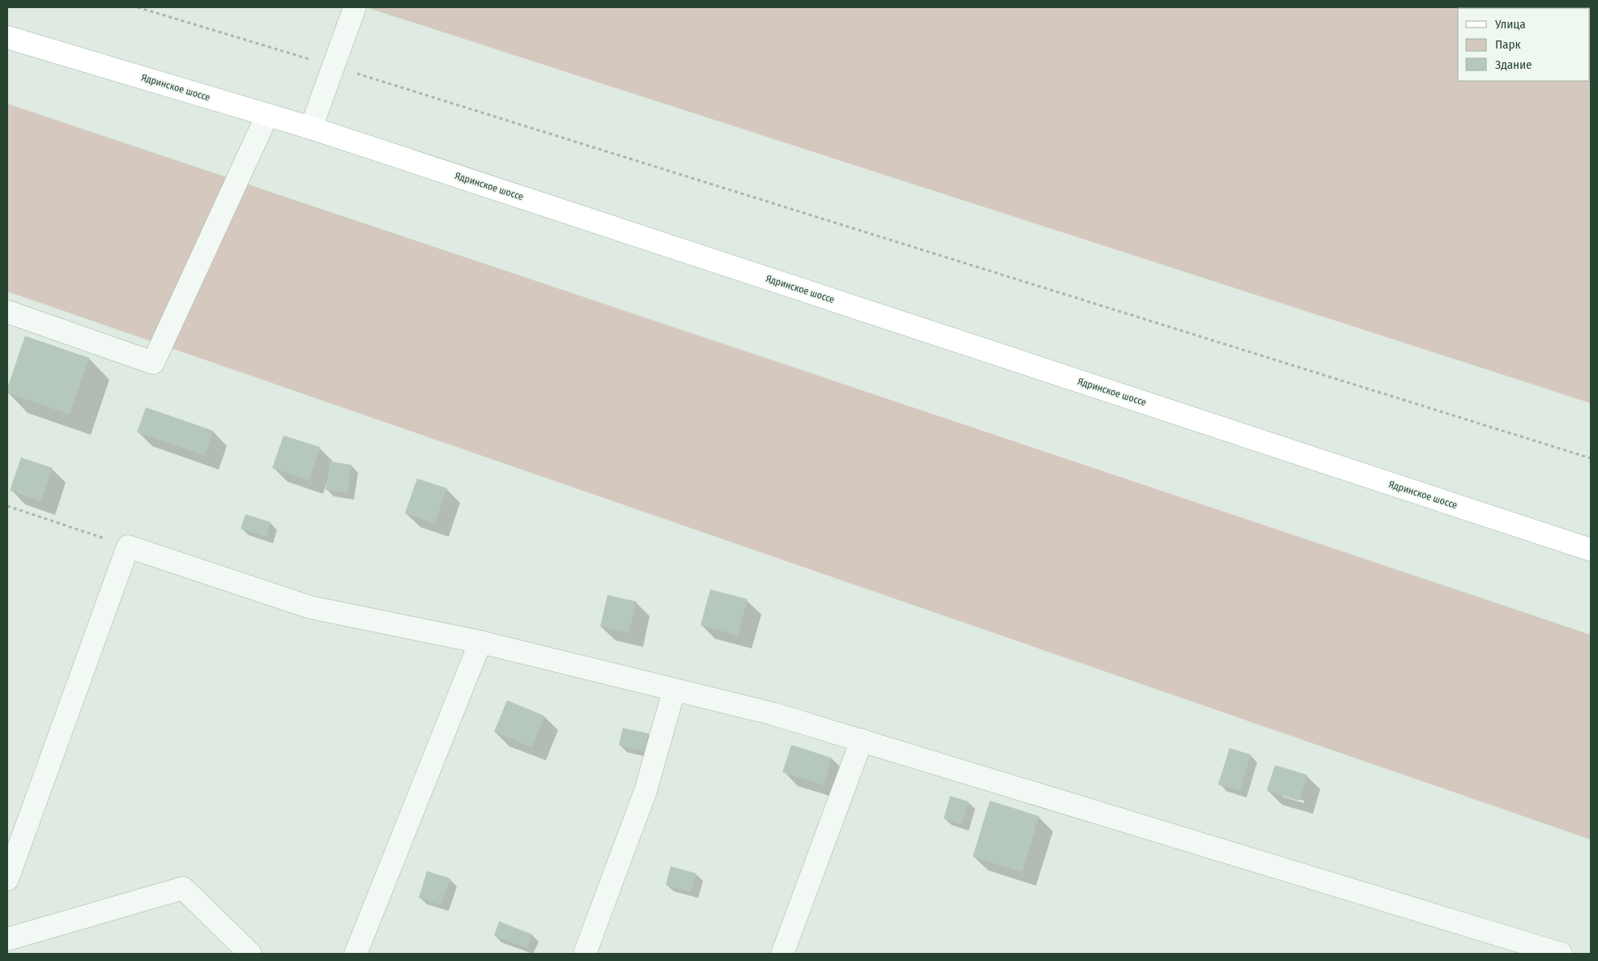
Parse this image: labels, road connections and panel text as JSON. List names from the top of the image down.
{
  "streets": {
    "main road": ["Ядринское шоссе"]
  },
  "legend": ["Улица", "Парк", "Здание"]
}
